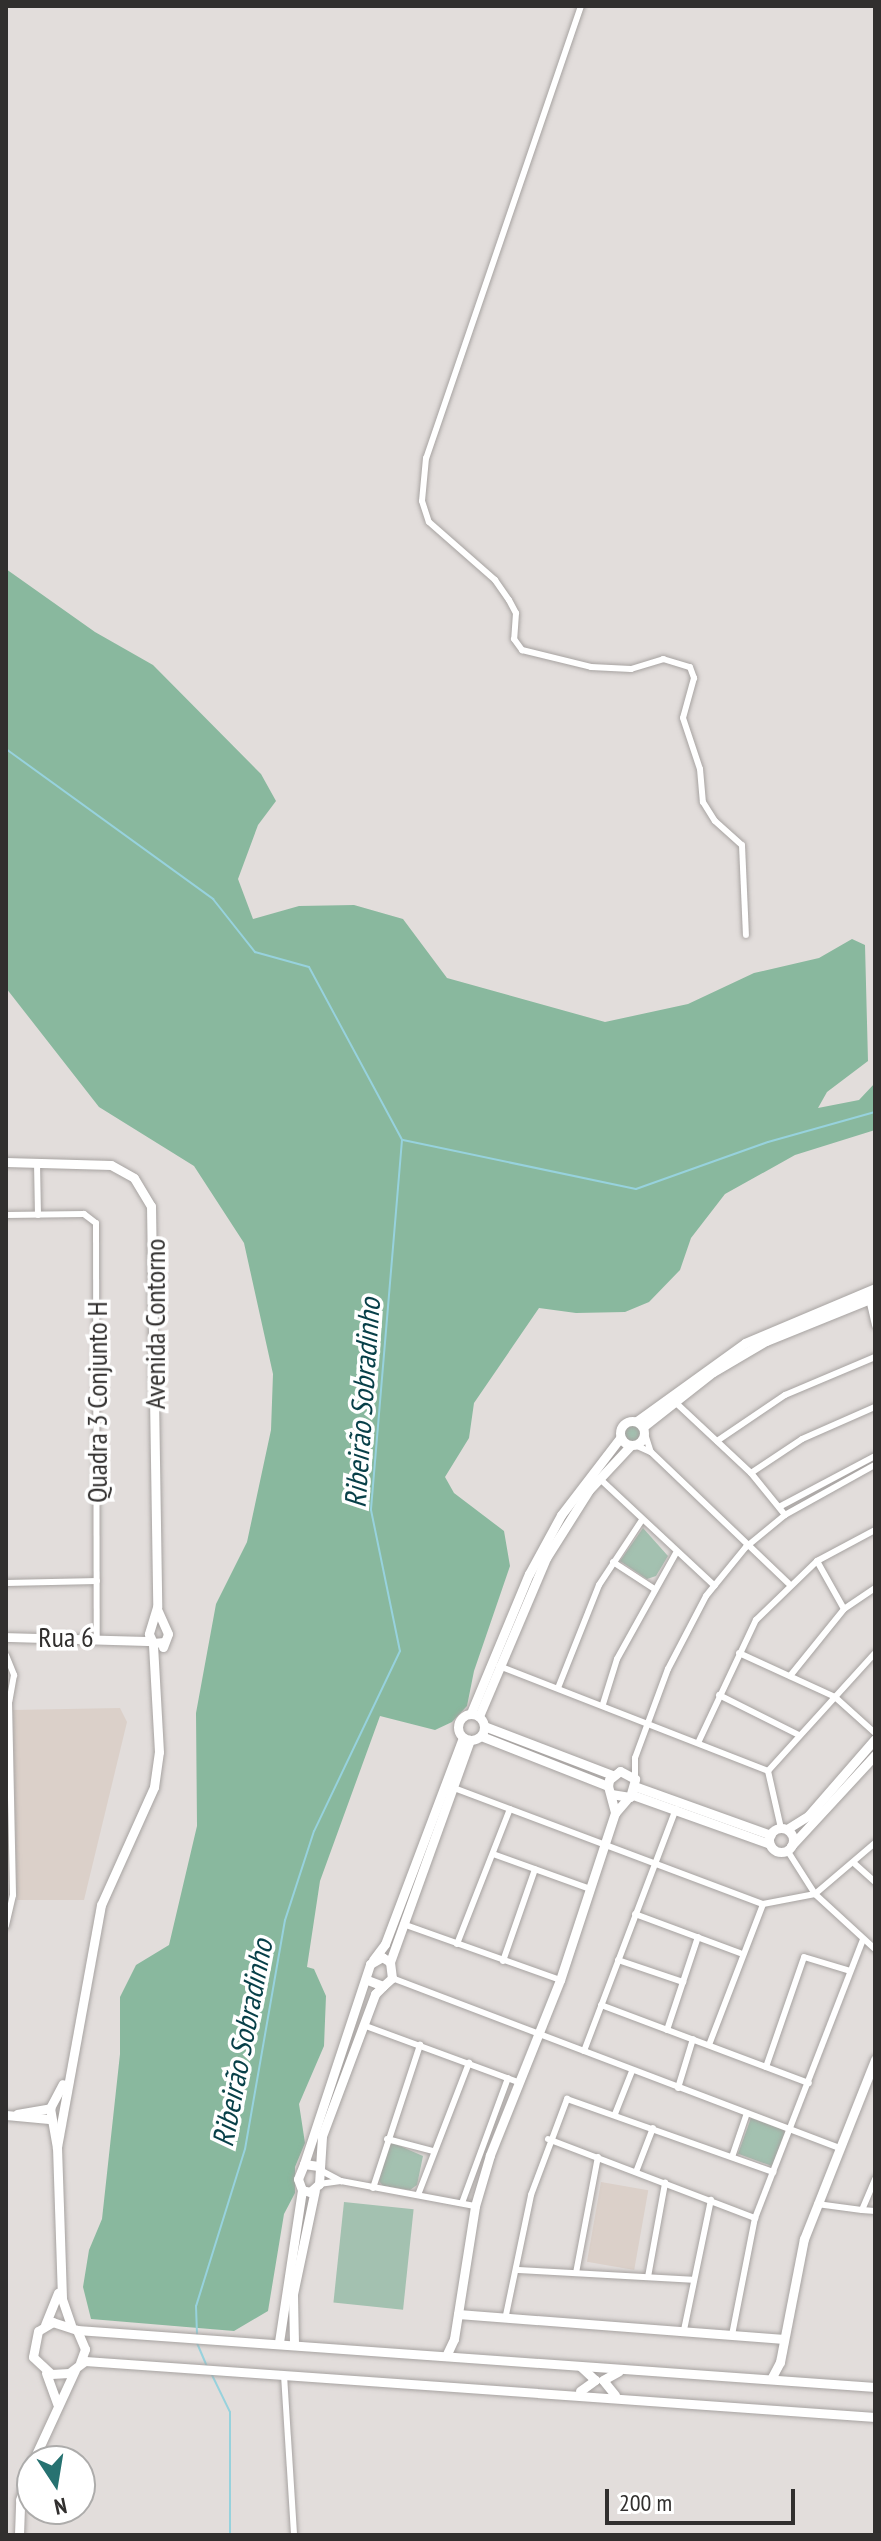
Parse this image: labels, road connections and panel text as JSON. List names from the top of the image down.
{
  "streets": {
    "street": ["Avenida Contorno", "Quadra 3 Conjunto H", "Rua 6"]
  },
  "crossings": [
    ["Avenida Contorno", "Rua 6"],
    ["Quadra 3 Conjunto H", "Rua 6"]
  ],
  "water": ["Ribeirão Sobradinho"],
  "scale_bar": "200 m",
  "north": "bottom"
}
